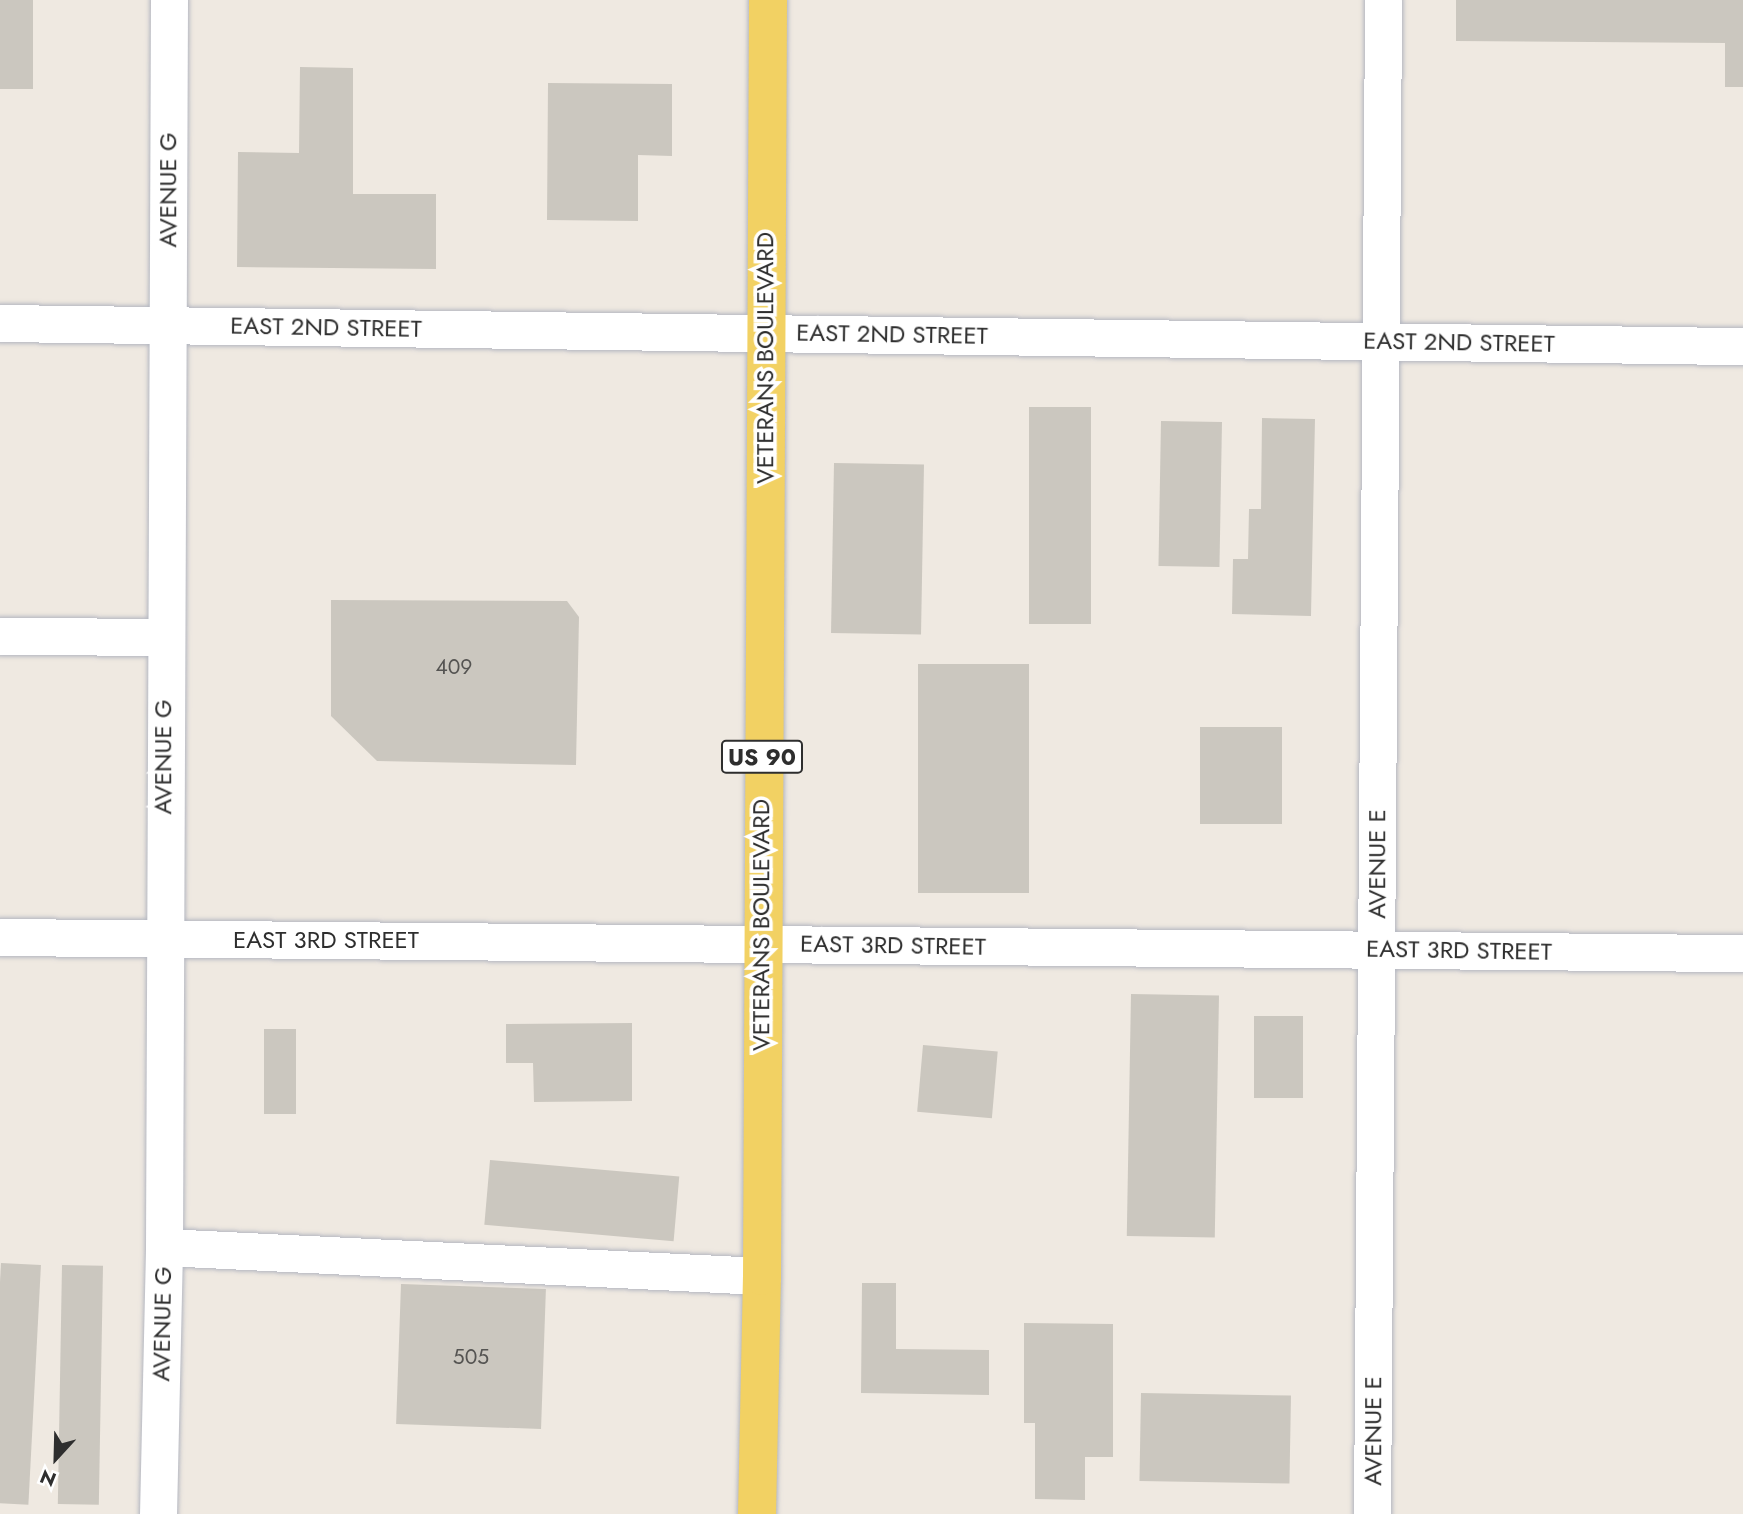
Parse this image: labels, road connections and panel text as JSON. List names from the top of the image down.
{
  "streets": {
    "main road": ["VETERANS BOULEVARD", "US 90"],
    "street": [
      "AVENUE G",
      "EAST 2ND STREET",
      "AVENUE E",
      "EAST 3RD STREET"
    ]
  },
  "crossings": [
    ["AVENUE G", "EAST 2ND STREET"],
    ["AVENUE G", "EAST 3RD STREET"],
    ["EAST 2ND STREET", "VETERANS BOULEVARD"],
    ["EAST 2ND STREET", "AVENUE E"],
    ["VETERANS BOULEVARD", "EAST 3RD STREET"],
    ["AVENUE E", "EAST 3RD STREET"]
  ],
  "house_numbers": ["409", "505"],
  "north": "bottom"
}
